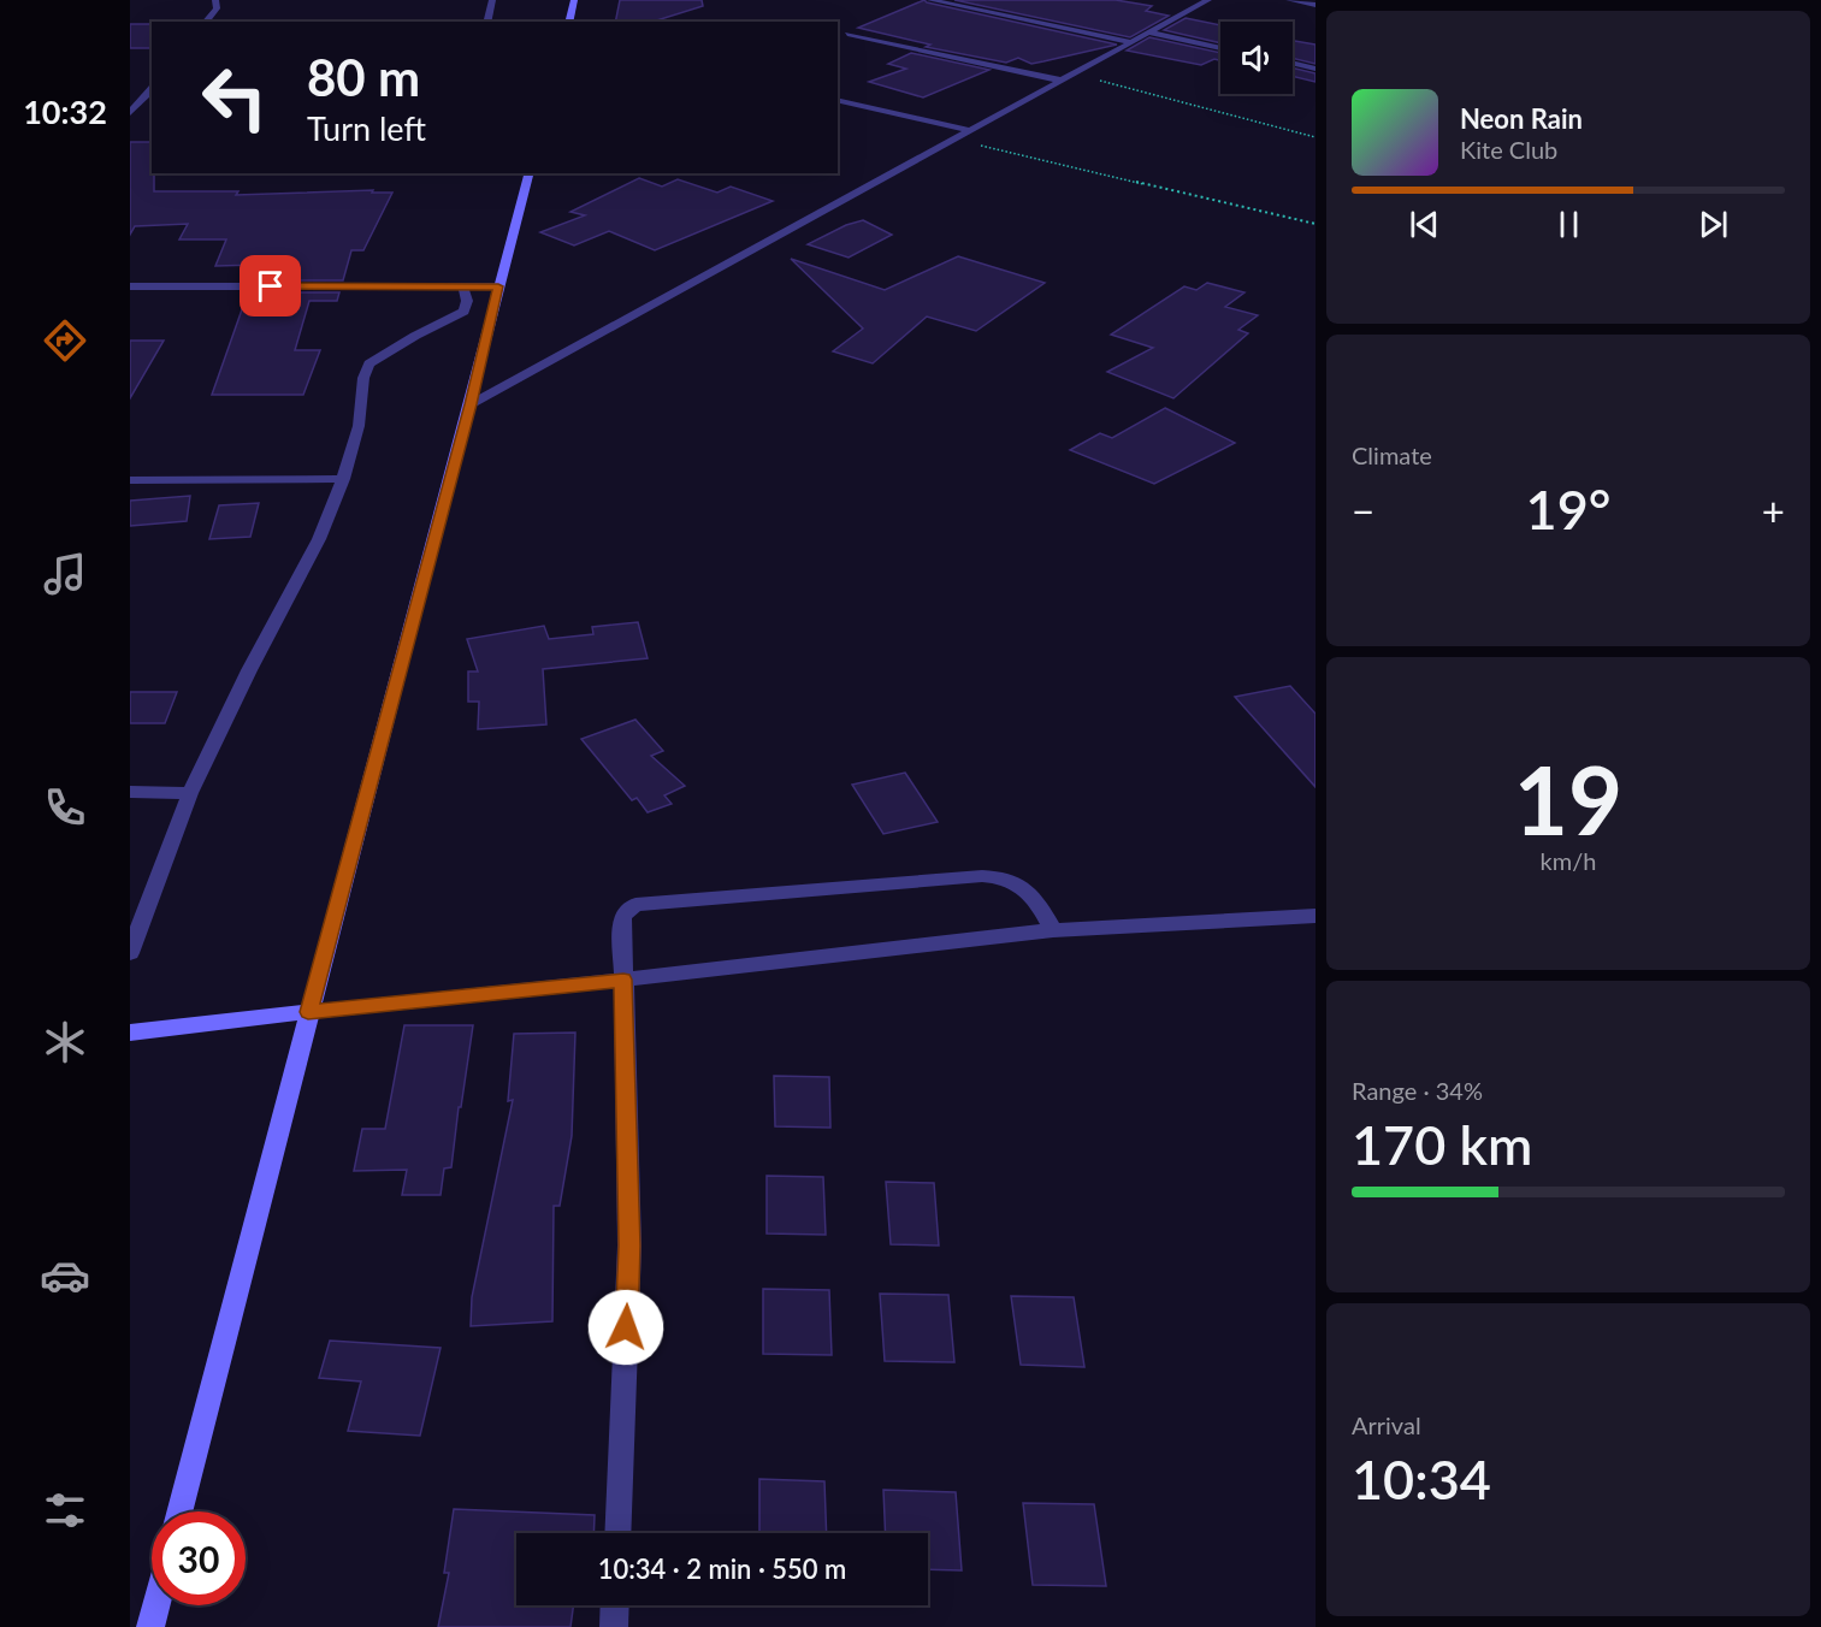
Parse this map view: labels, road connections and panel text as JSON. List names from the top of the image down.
{
  "page": {
    "tabs": "10:32",
    "turn": ["80 m", "Turn left"],
    "song": ["Neon Rain", "Kite Club"],
    "tile": [
      "Climate",
      ["19", "km/h"],
      ["Range · 34%", "170 km"],
      ["Arrival", "10:34"]
    ],
    "heat": ["−", "19°", "+"],
    "limit": "30",
    "trip": "10:34 · 2 min · 550 m"
  }
}
